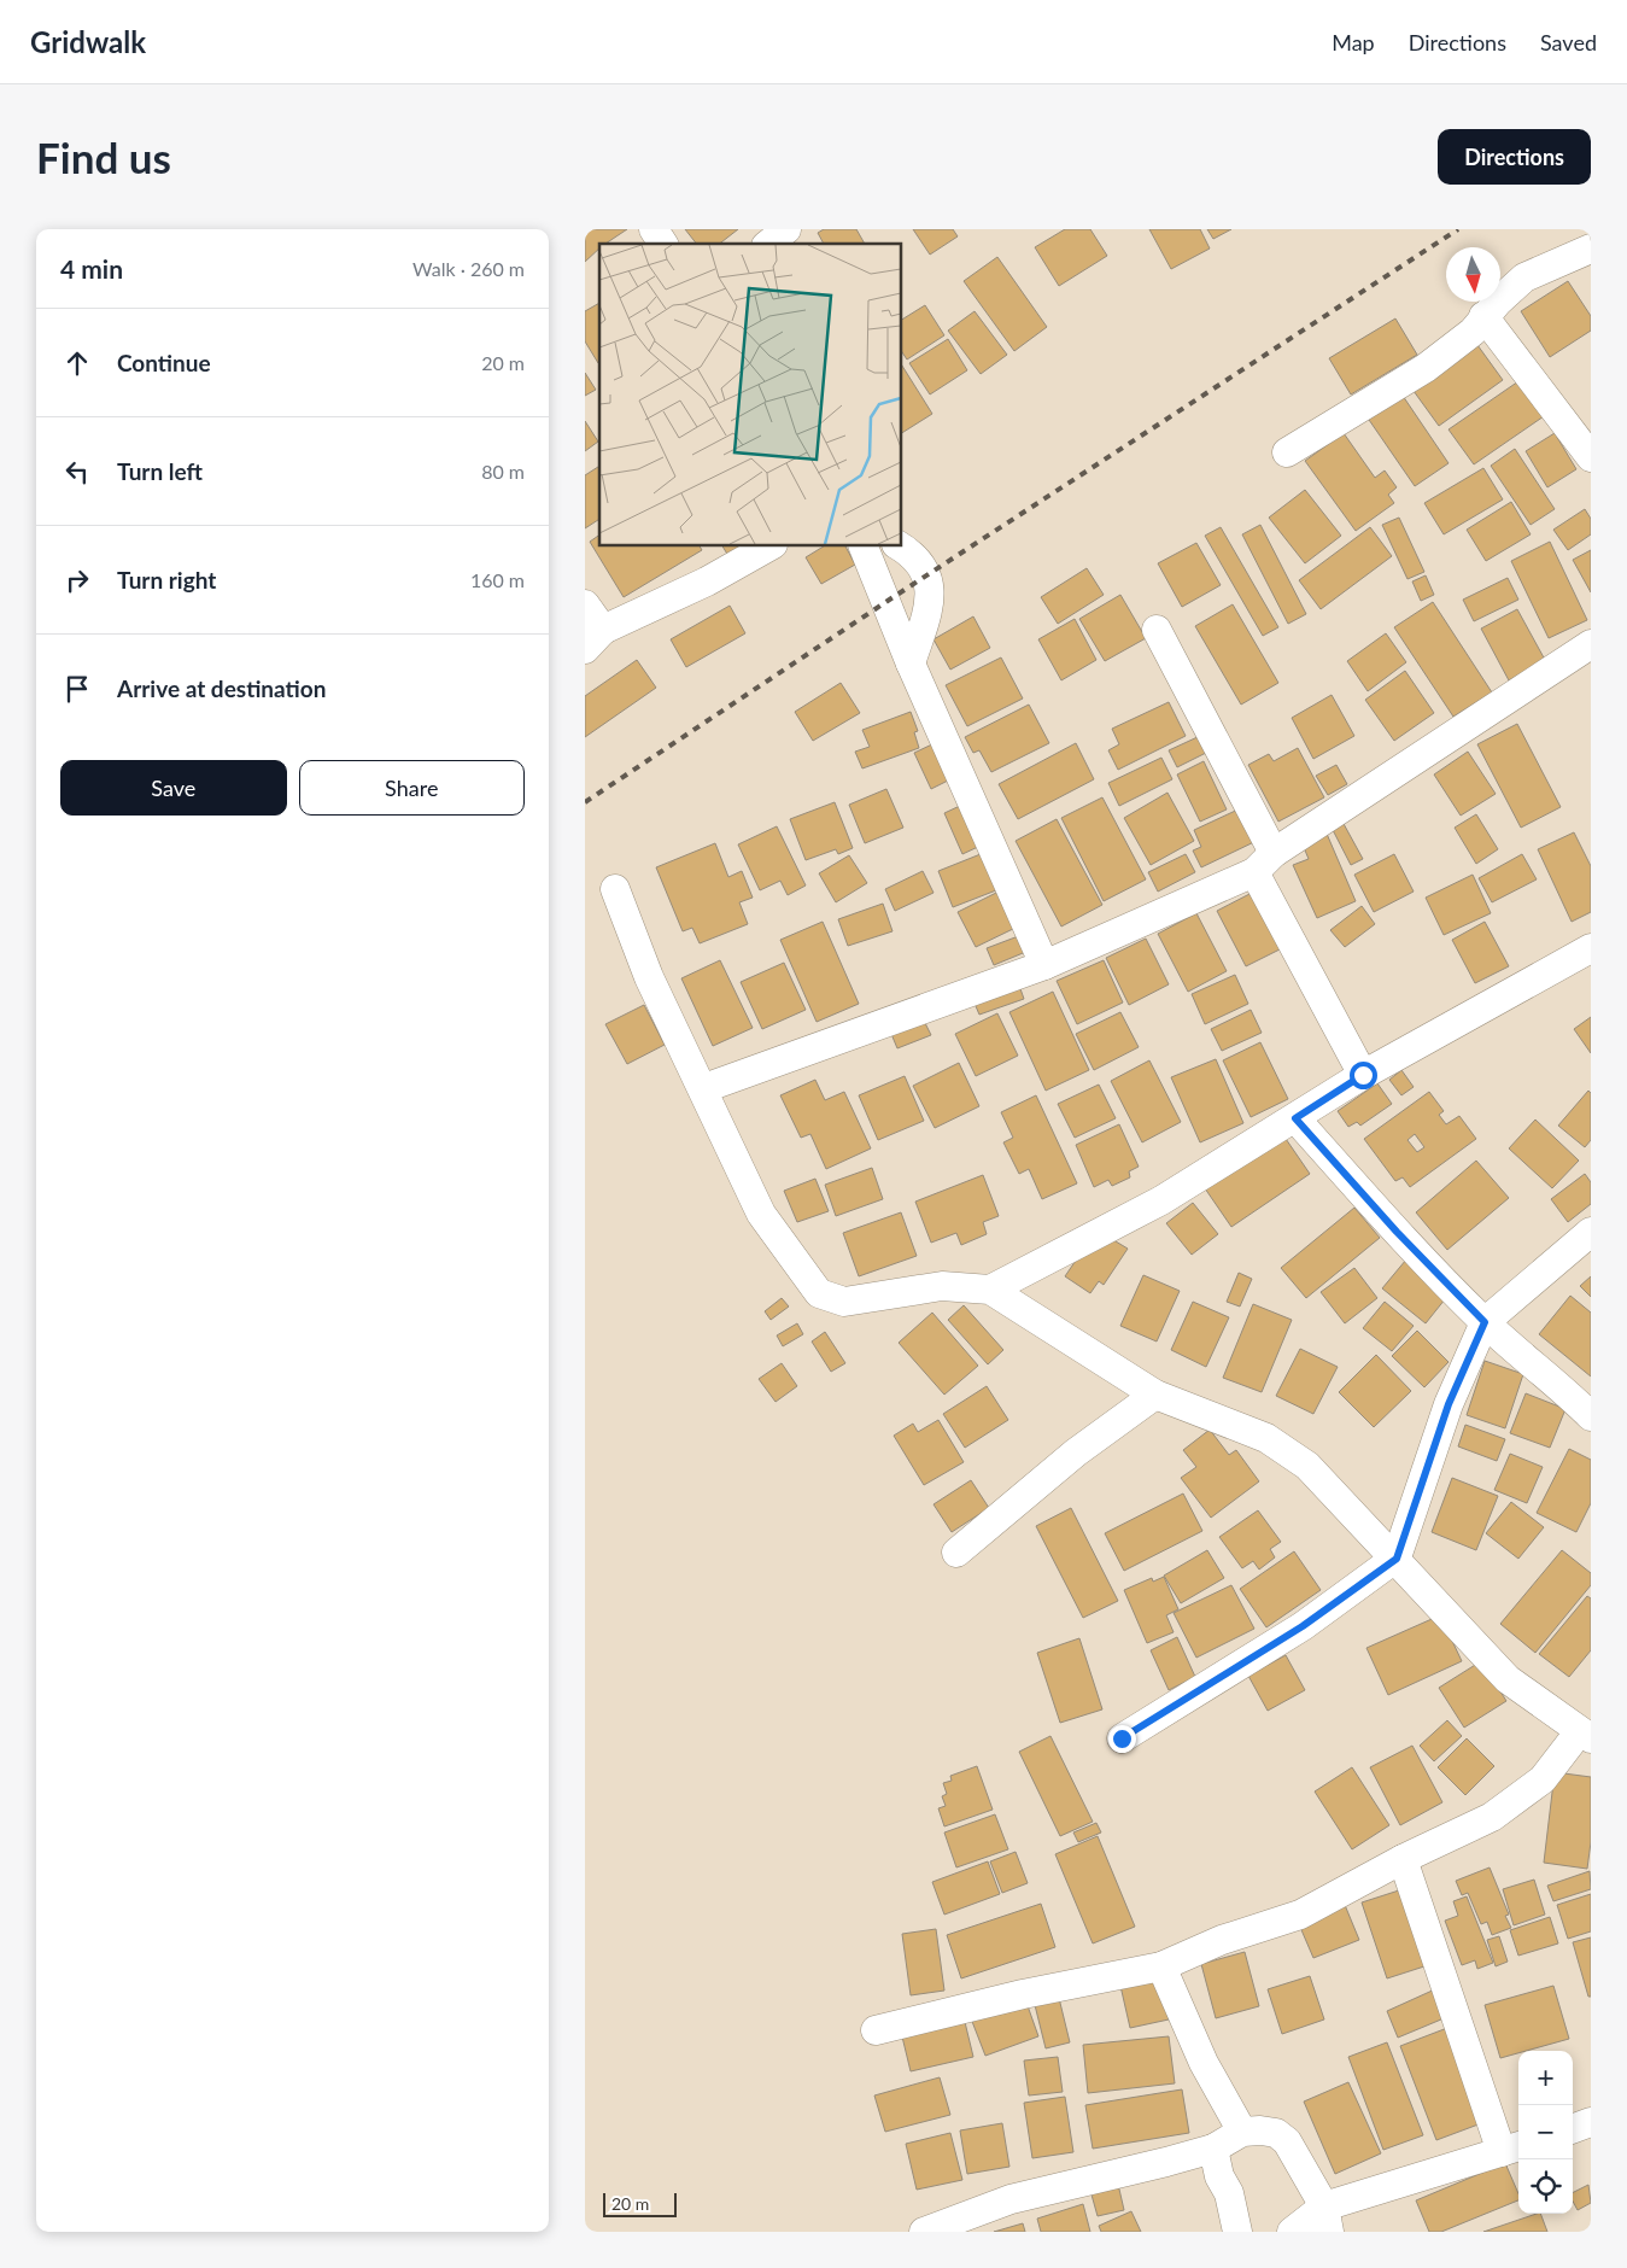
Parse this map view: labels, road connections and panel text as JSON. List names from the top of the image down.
{
  "scale_bar": "20 m",
  "north": "bottom",
  "page": {
    "header": "Gridwalk",
    "nav": ["Map", "Directions", "Saved"],
    "buttons": [
      "Directions",
      ["Save", "Share"]
    ],
    "title": "Find us",
    "heading": ["4 min", "Walk · 260 m"],
    "list": [
      ["Continue", "20 m"],
      ["Turn left", "80 m"],
      ["Turn right", "160 m"],
      "Arrive at destination"
    ],
    "map_buttons": ["+", "−"],
    "scale": "20 m"
  }
}
